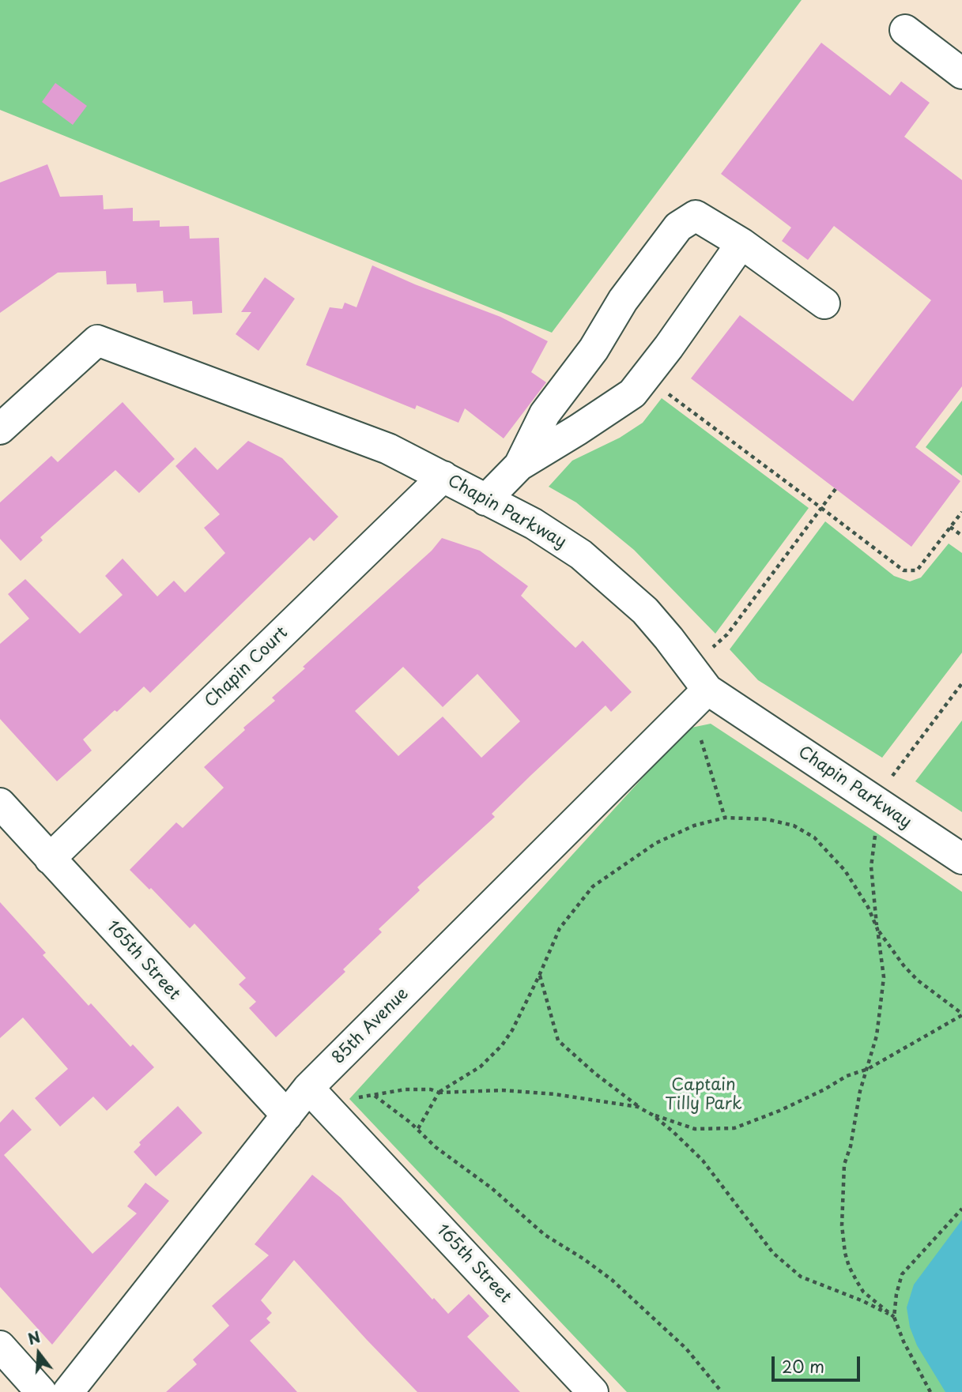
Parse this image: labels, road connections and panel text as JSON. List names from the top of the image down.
{
  "streets": {
    "street": [
      "Chapin Parkway",
      "Chapin Court",
      "165th Street",
      "85th Avenue"
    ]
  },
  "crossings": [
    ["Chapin Parkway", "Chapin Court"],
    ["Chapin Parkway", "85th Avenue"],
    ["Chapin Court", "165th Street"],
    ["165th Street", "85th Avenue"]
  ],
  "parks": ["Captain Tilly Park"],
  "scale_bar": "20 m",
  "north": "top"
}
